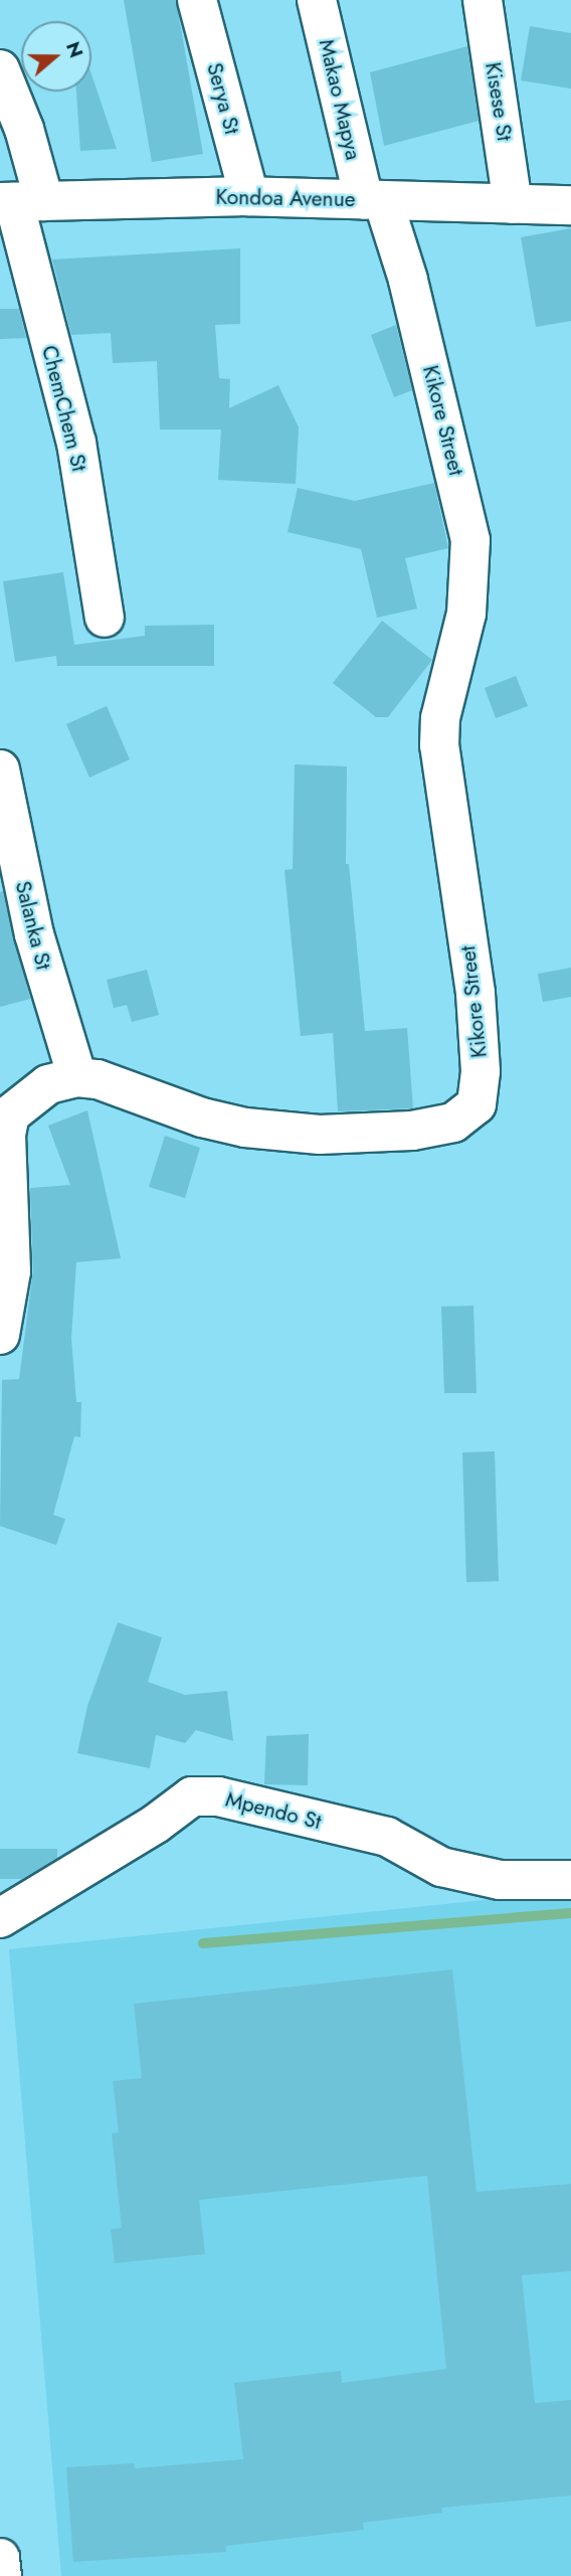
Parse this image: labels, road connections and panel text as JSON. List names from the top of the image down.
{
  "streets": {
    "street": [
      "Serya St",
      "Makao Mapya",
      "Kisese St",
      "Kondoa Avenue",
      "ChemChem St",
      "Kikore Street",
      "Salanka St",
      "Mpendo St"
    ]
  },
  "crossings": [
    ["Serya St", "Kondoa Avenue"],
    ["Makao Mapya", "Kondoa Avenue"],
    ["Makao Mapya", "Kikore Street"],
    ["Kisese St", "Kondoa Avenue"],
    ["Kondoa Avenue", "ChemChem St"],
    ["Kondoa Avenue", "Kikore Street"],
    ["Kikore Street", "Salanka St"]
  ],
  "north": "right"
}
